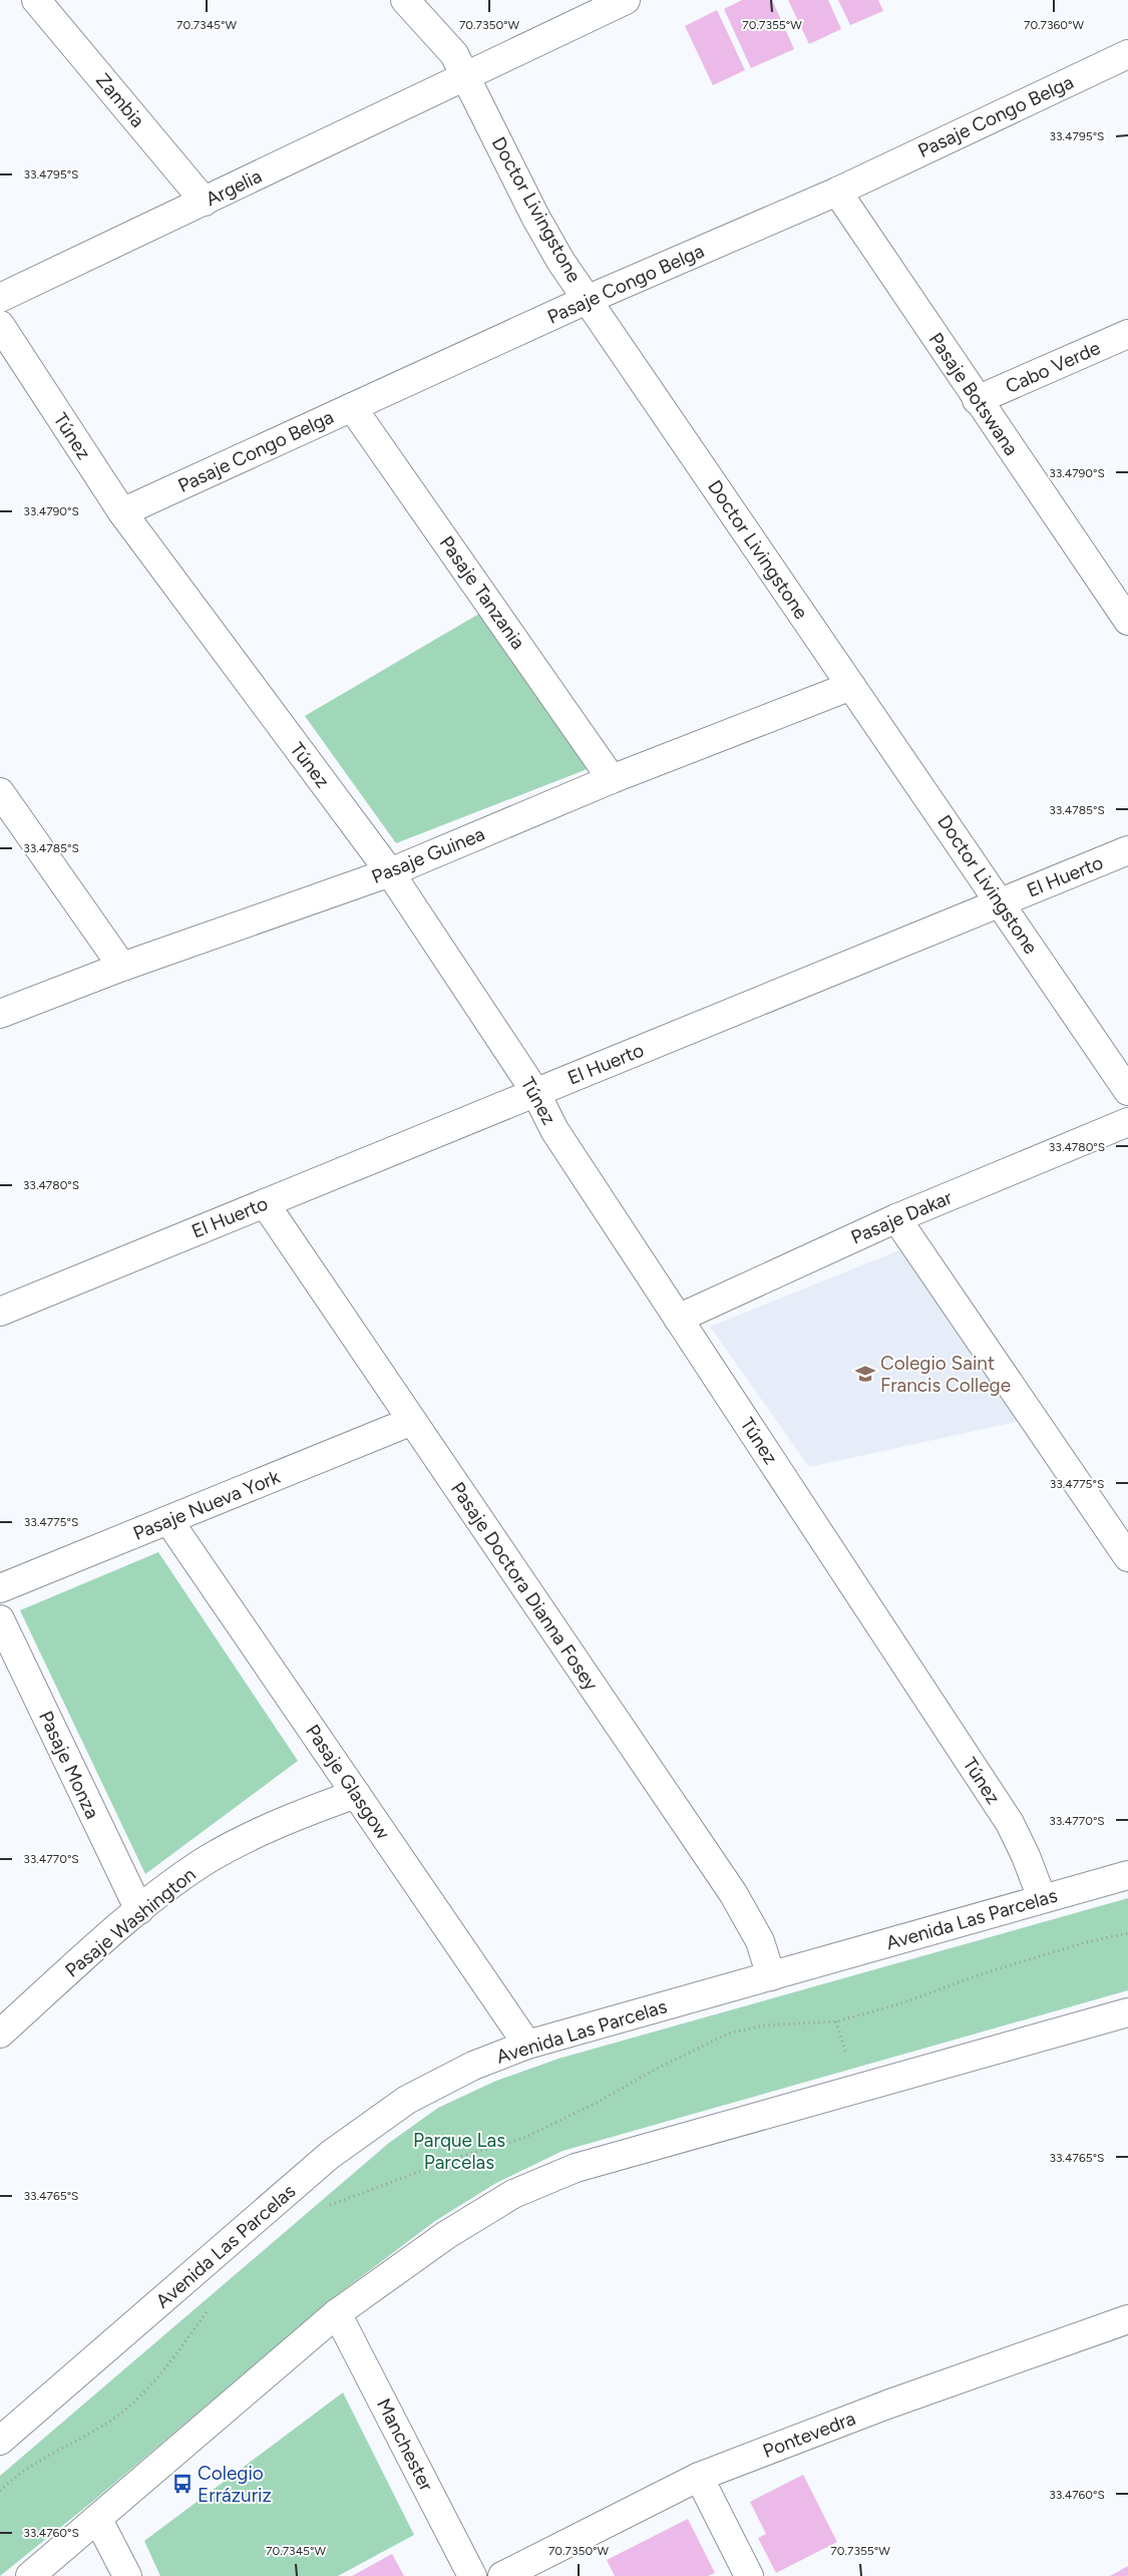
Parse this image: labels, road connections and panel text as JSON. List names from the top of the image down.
{
  "streets": {
    "street": [
      "Zambia",
      "Pasaje Congo Belga",
      "Argelia",
      "Doctor Livingstone",
      "Cabo Verde",
      "Pasaje Botswana",
      "Túnez",
      "Pasaje Tanzania",
      "Pasaje Guinea",
      "El Huerto",
      "Pasaje Dakar",
      "Pasaje Nueva York",
      "Pasaje Doctora Dianna Fosey",
      "Pasaje Monza",
      "Pasaje Glasgow",
      "Avenida Las Parcelas",
      "Pasaje Washington",
      "Pontevedra",
      "Manchester"
    ]
  },
  "crossings": [
    ["Zambia", "Argelia"],
    ["Pasaje Congo Belga", "Doctor Livingstone"],
    ["Pasaje Congo Belga", "Pasaje Botswana"],
    ["Pasaje Congo Belga", "Túnez"],
    ["Pasaje Congo Belga", "Pasaje Tanzania"],
    ["Argelia", "Doctor Livingstone"],
    ["Doctor Livingstone", "Pasaje Guinea"],
    ["Doctor Livingstone", "El Huerto"],
    ["Cabo Verde", "Pasaje Botswana"],
    ["Túnez", "Pasaje Guinea"],
    ["Túnez", "El Huerto"],
    ["Túnez", "Pasaje Dakar"],
    ["Túnez", "Avenida Las Parcelas"],
    ["Pasaje Tanzania", "Pasaje Guinea"],
    ["El Huerto", "Pasaje Doctora Dianna Fosey"],
    ["Pasaje Nueva York", "Pasaje Doctora Dianna Fosey"],
    ["Pasaje Nueva York", "Pasaje Glasgow"],
    ["Pasaje Doctora Dianna Fosey", "Avenida Las Parcelas"],
    ["Pasaje Monza", "Pasaje Washington"],
    ["Pasaje Glasgow", "Avenida Las Parcelas"],
    ["Pasaje Glasgow", "Pasaje Washington"]
  ],
  "parks": ["Parque Las Parcelas"],
  "places": {
    "school or university": ["Colegio Saint Francis College"],
    "bus stop": ["Colegio Errázuriz"]
  },
  "coordinates": [
    "70.7345°W",
    "70.7350°W",
    "70.7355°W",
    "70.7360°W",
    "33.4795°S",
    "33.4790°S",
    "33.4785°S",
    "33.4780°S",
    "33.4775°S",
    "33.4770°S",
    "33.4765°S",
    "33.4760°S"
  ]
}
